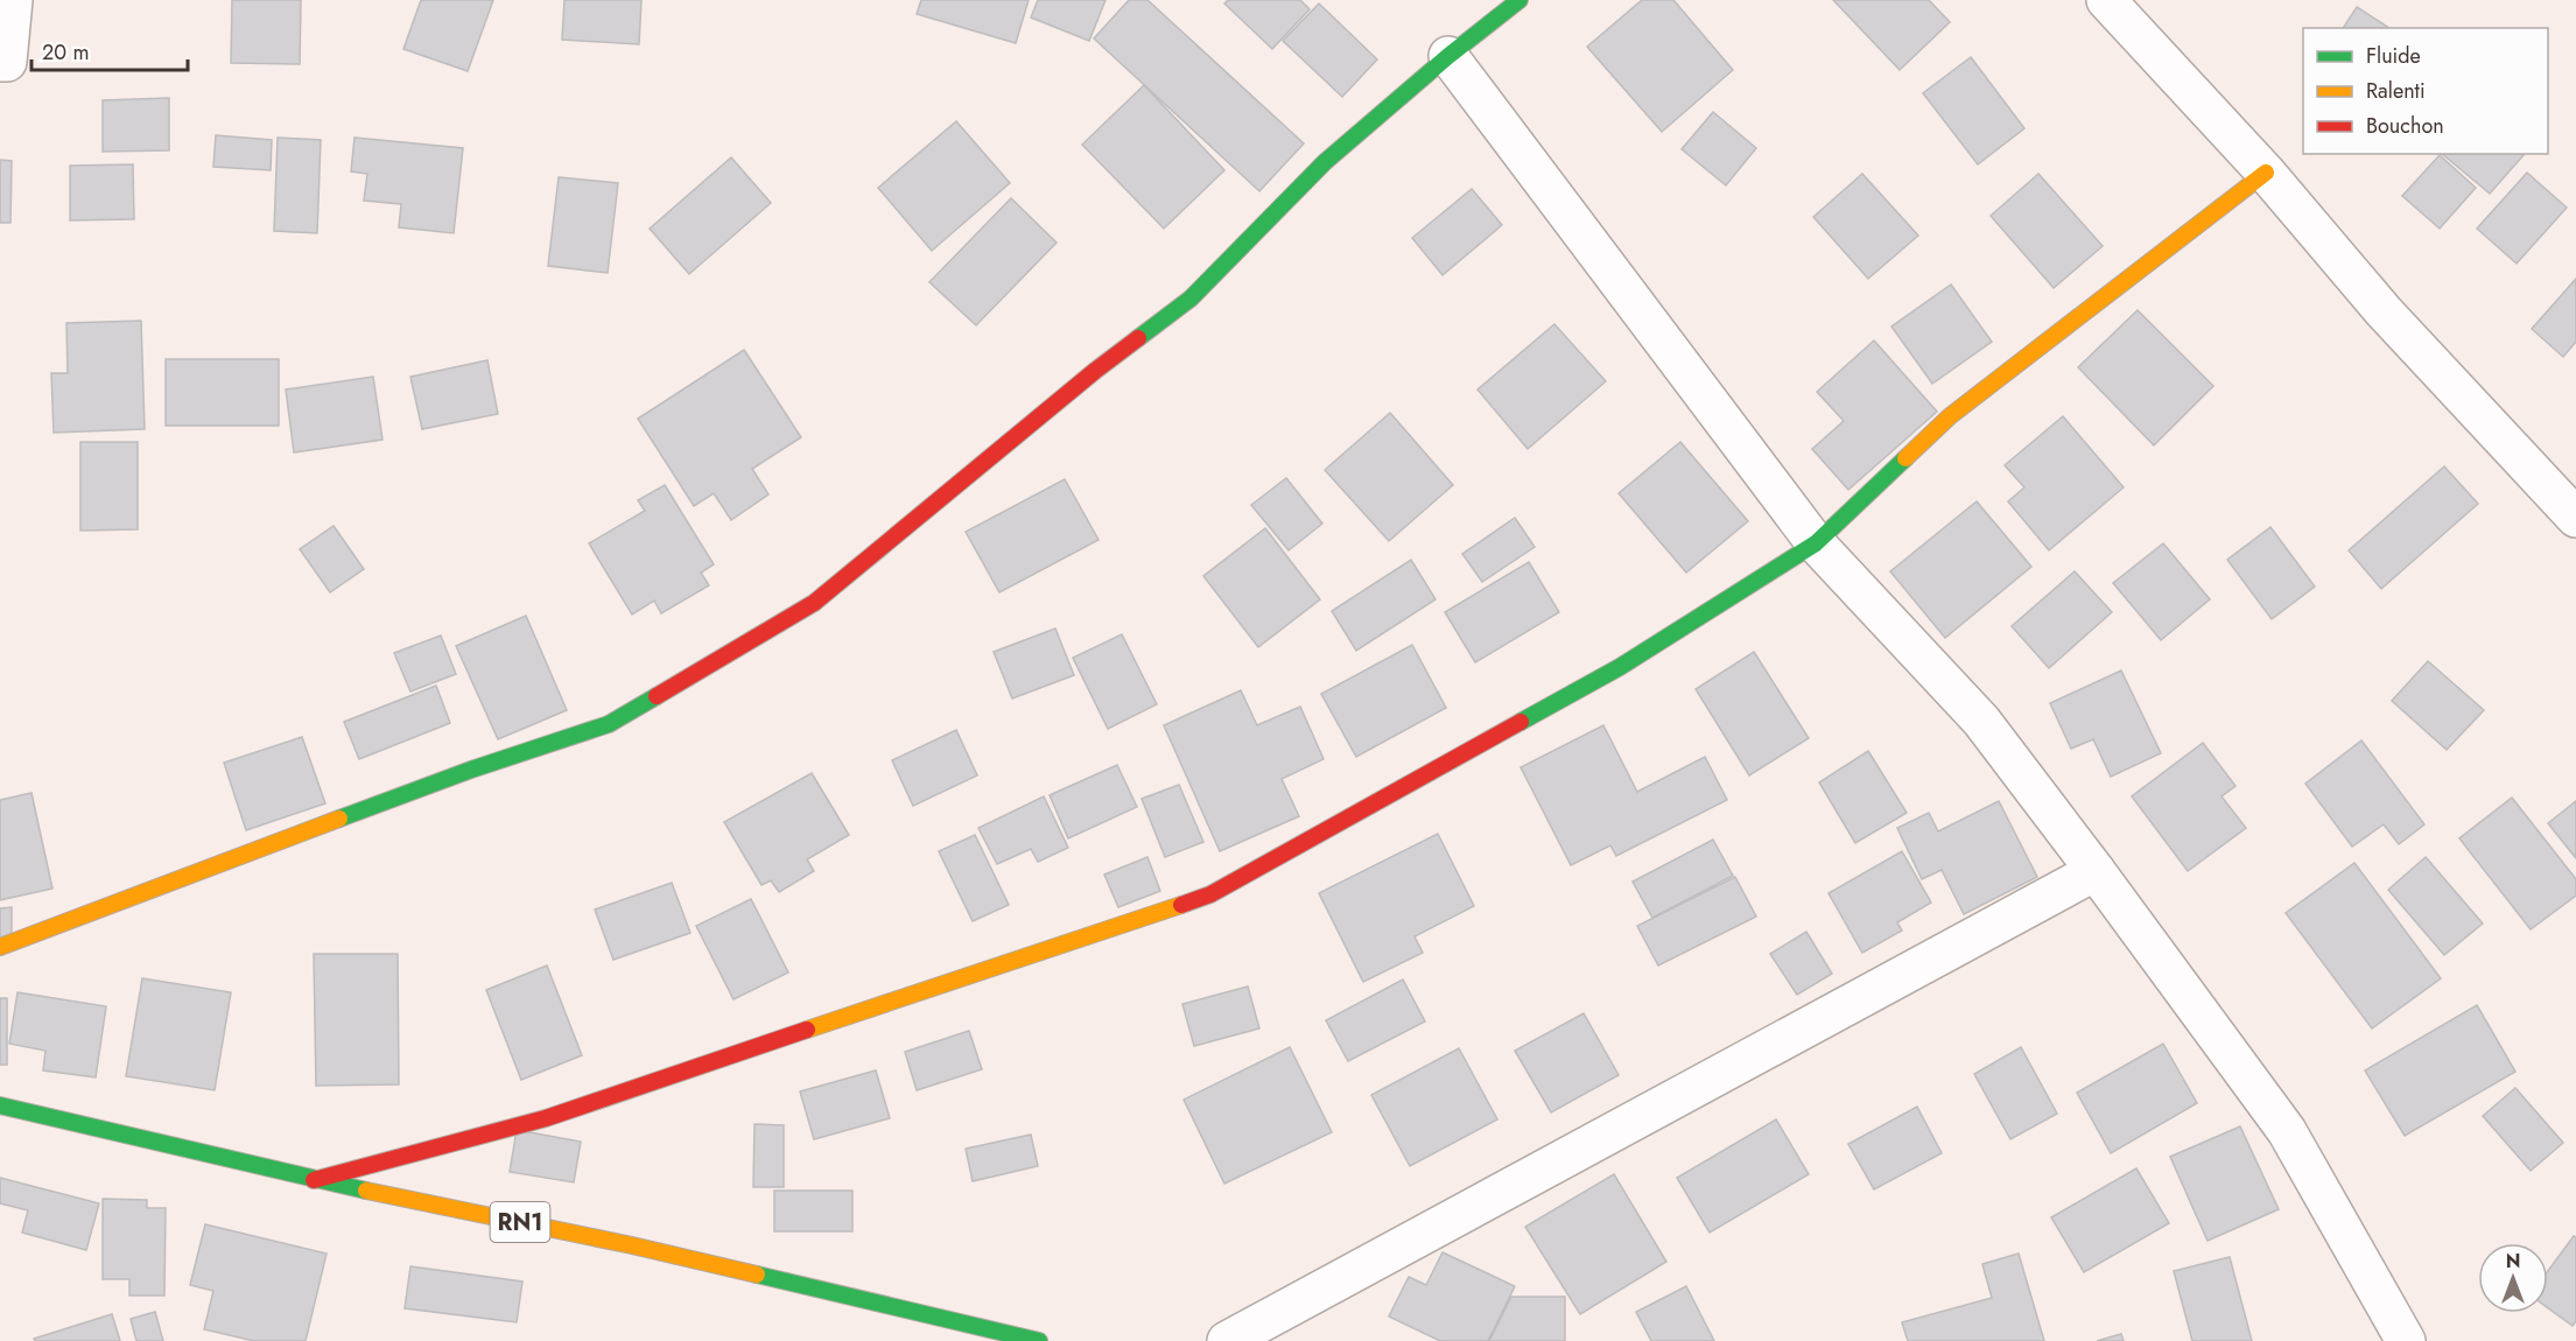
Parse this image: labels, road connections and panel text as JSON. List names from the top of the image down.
{
  "streets": {
    "main road": ["RN1"]
  },
  "legend": ["Fluide", "Ralenti", "Bouchon"],
  "scale_bar": "20 m",
  "north": "top"
}
